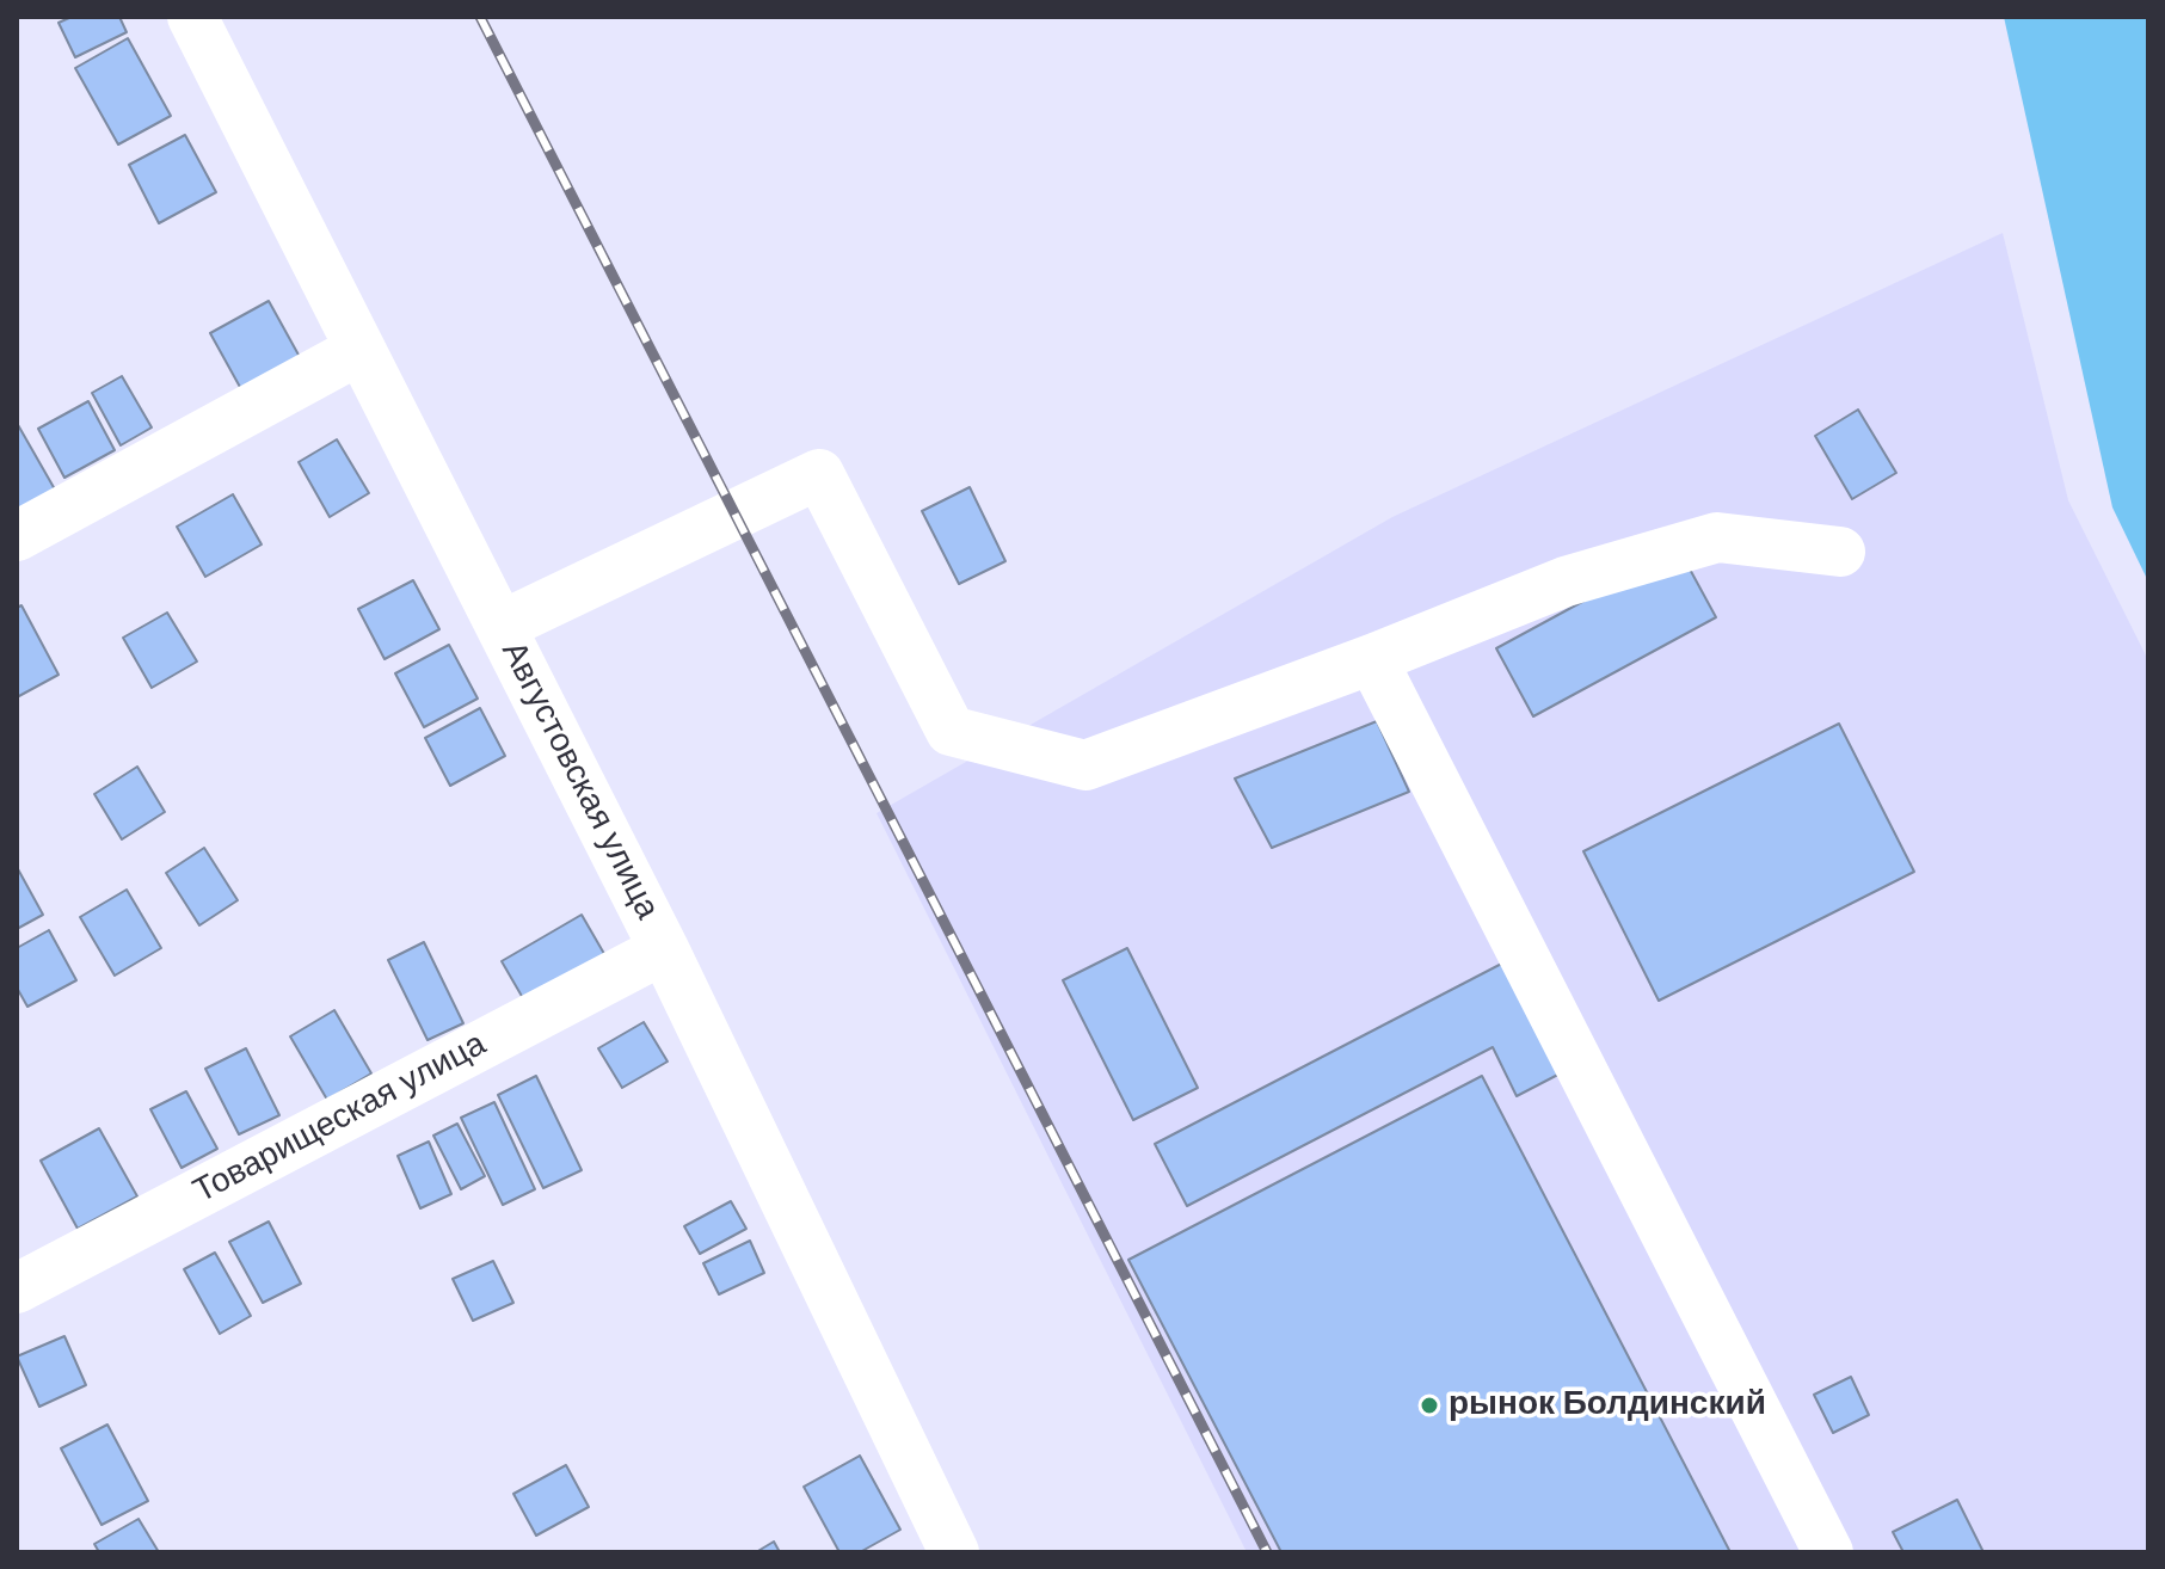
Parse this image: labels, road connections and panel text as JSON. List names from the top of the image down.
{
  "streets": {
    "street": ["Августовская улица", "Товарищеская улица"]
  },
  "crossings": [
    ["Августовская улица", "Товарищеская улица"]
  ],
  "places": ["рынок Болдинский"]
}
